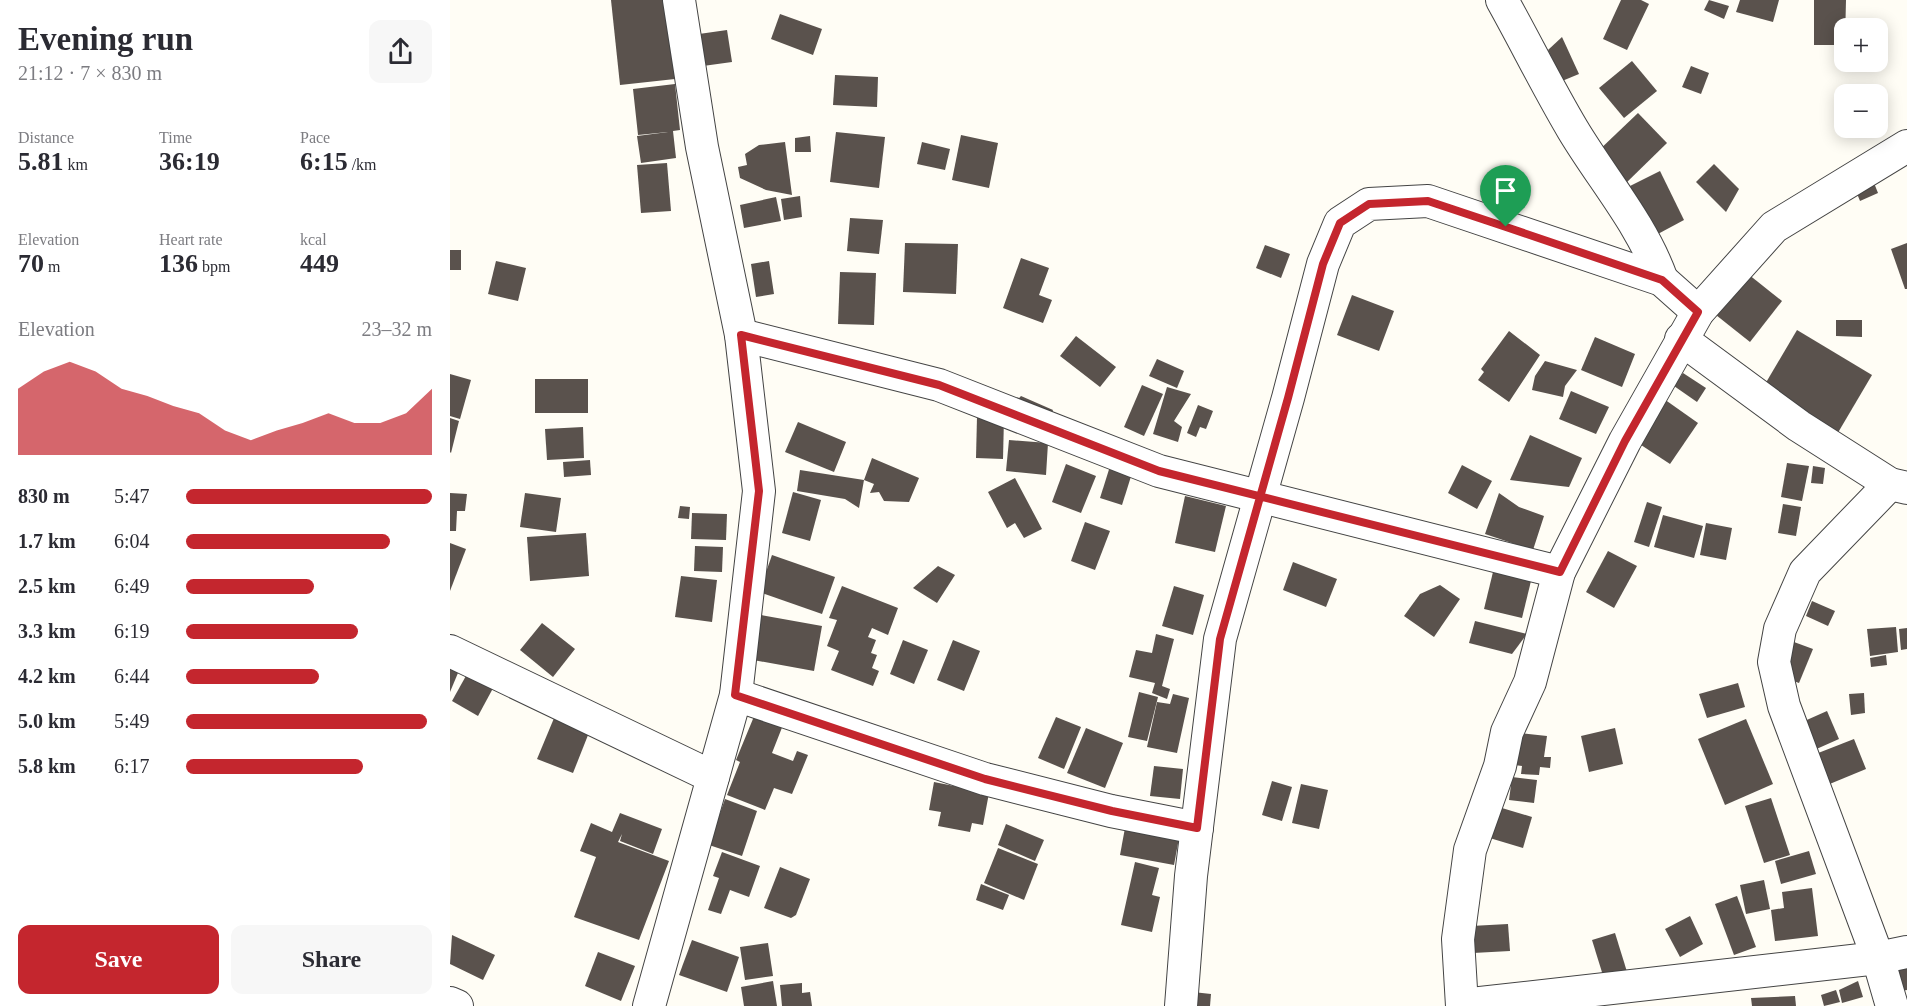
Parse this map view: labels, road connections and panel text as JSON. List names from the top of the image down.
{
  "page": {
    "heading": ["Evening run", "21:12 · 7 × 830 m"],
    "map_buttons": ["+", "−"],
    "stats": [
      ["Distance", "5.81 km"],
      ["Time", "36:19"],
      ["Pace", "6:15 /km"],
      ["Elevation", "70 m"],
      ["Heart rate", "136 bpm"],
      ["kcal", "449"]
    ],
    "chart": ["Elevation", "23–32 m"],
    "list": [
      {
        "name": "830 m",
        "note": "5:47"
      },
      {
        "name": "1.7 km",
        "note": "6:04"
      },
      {
        "name": "2.5 km",
        "note": "6:49"
      },
      {
        "name": "3.3 km",
        "note": "6:19"
      },
      {
        "name": "4.2 km",
        "note": "6:44"
      },
      {
        "name": "5.0 km",
        "note": "5:49"
      },
      {
        "name": "5.8 km",
        "note": "6:17"
      }
    ],
    "buttons": ["Save", "Share"]
  }
}
